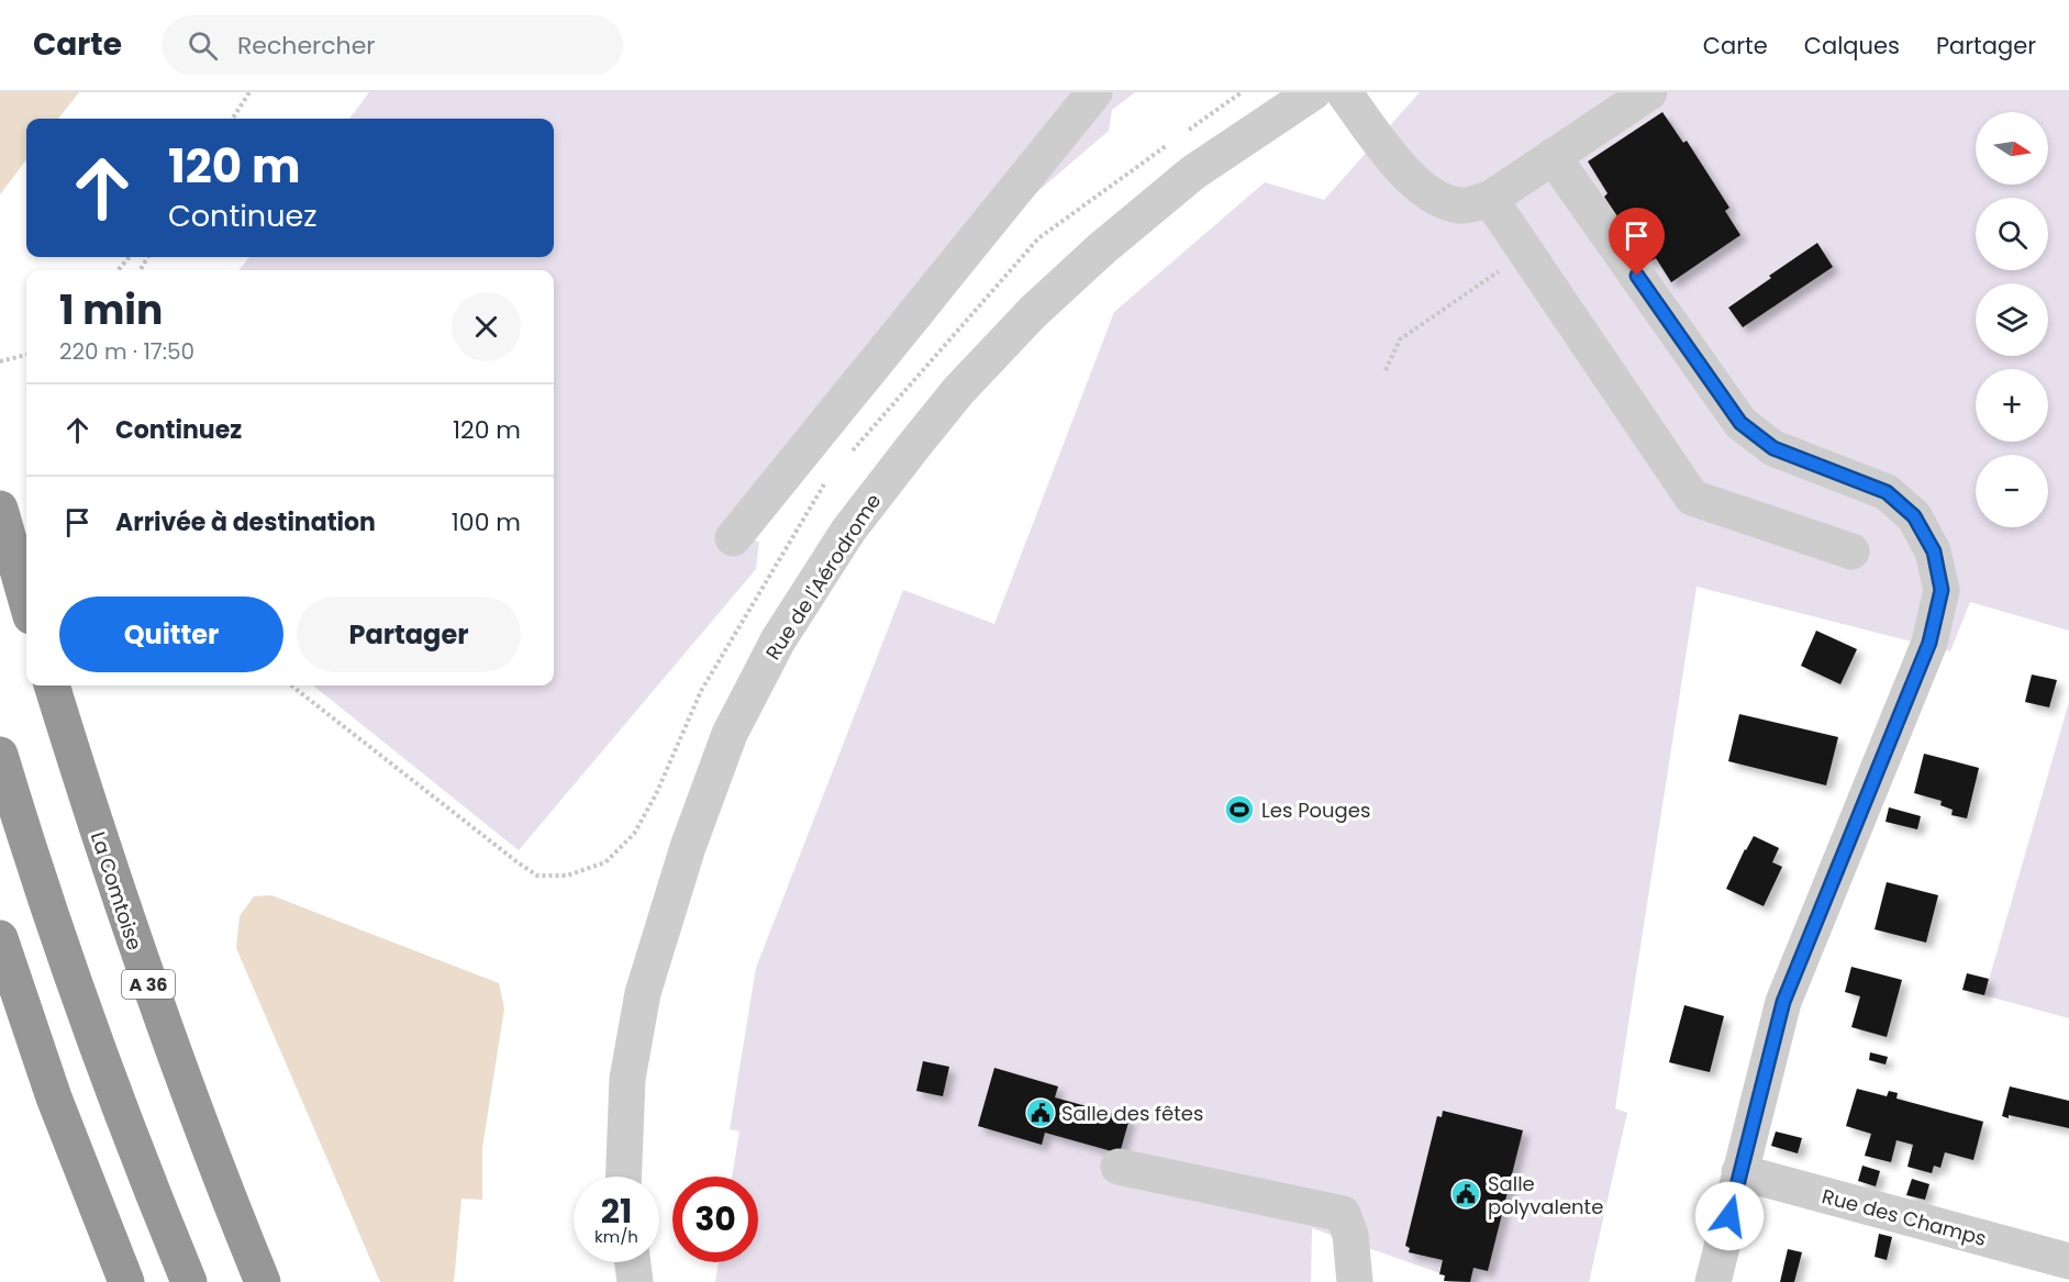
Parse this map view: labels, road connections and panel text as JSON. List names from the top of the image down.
{
  "streets": {
    "highway": ["La Comtoise", "A 36"],
    "street": ["Rue de l'Aérodrome", "Rue des Champs"]
  },
  "places": {
    "sports": ["Les Pouges"],
    "public building": ["Salle des fêtes", "Salle polyvalente"]
  },
  "north": "right",
  "page": {
    "header": "Carte",
    "search": "Rechercher",
    "nav": ["Carte", "Calques", "Partager"],
    "map_buttons": ["+", "−"],
    "turn": ["120 m", "Continuez"],
    "heading": ["1 min", "220 m · 17:50"],
    "list": [
      {
        "name": "Continuez",
        "value": "120 m"
      },
      {
        "name": "Arrivée à destination",
        "value": "100 m"
      }
    ],
    "buttons": ["Quitter", "Partager"],
    "speed": "21 km/h",
    "limit": "30"
  }
}
